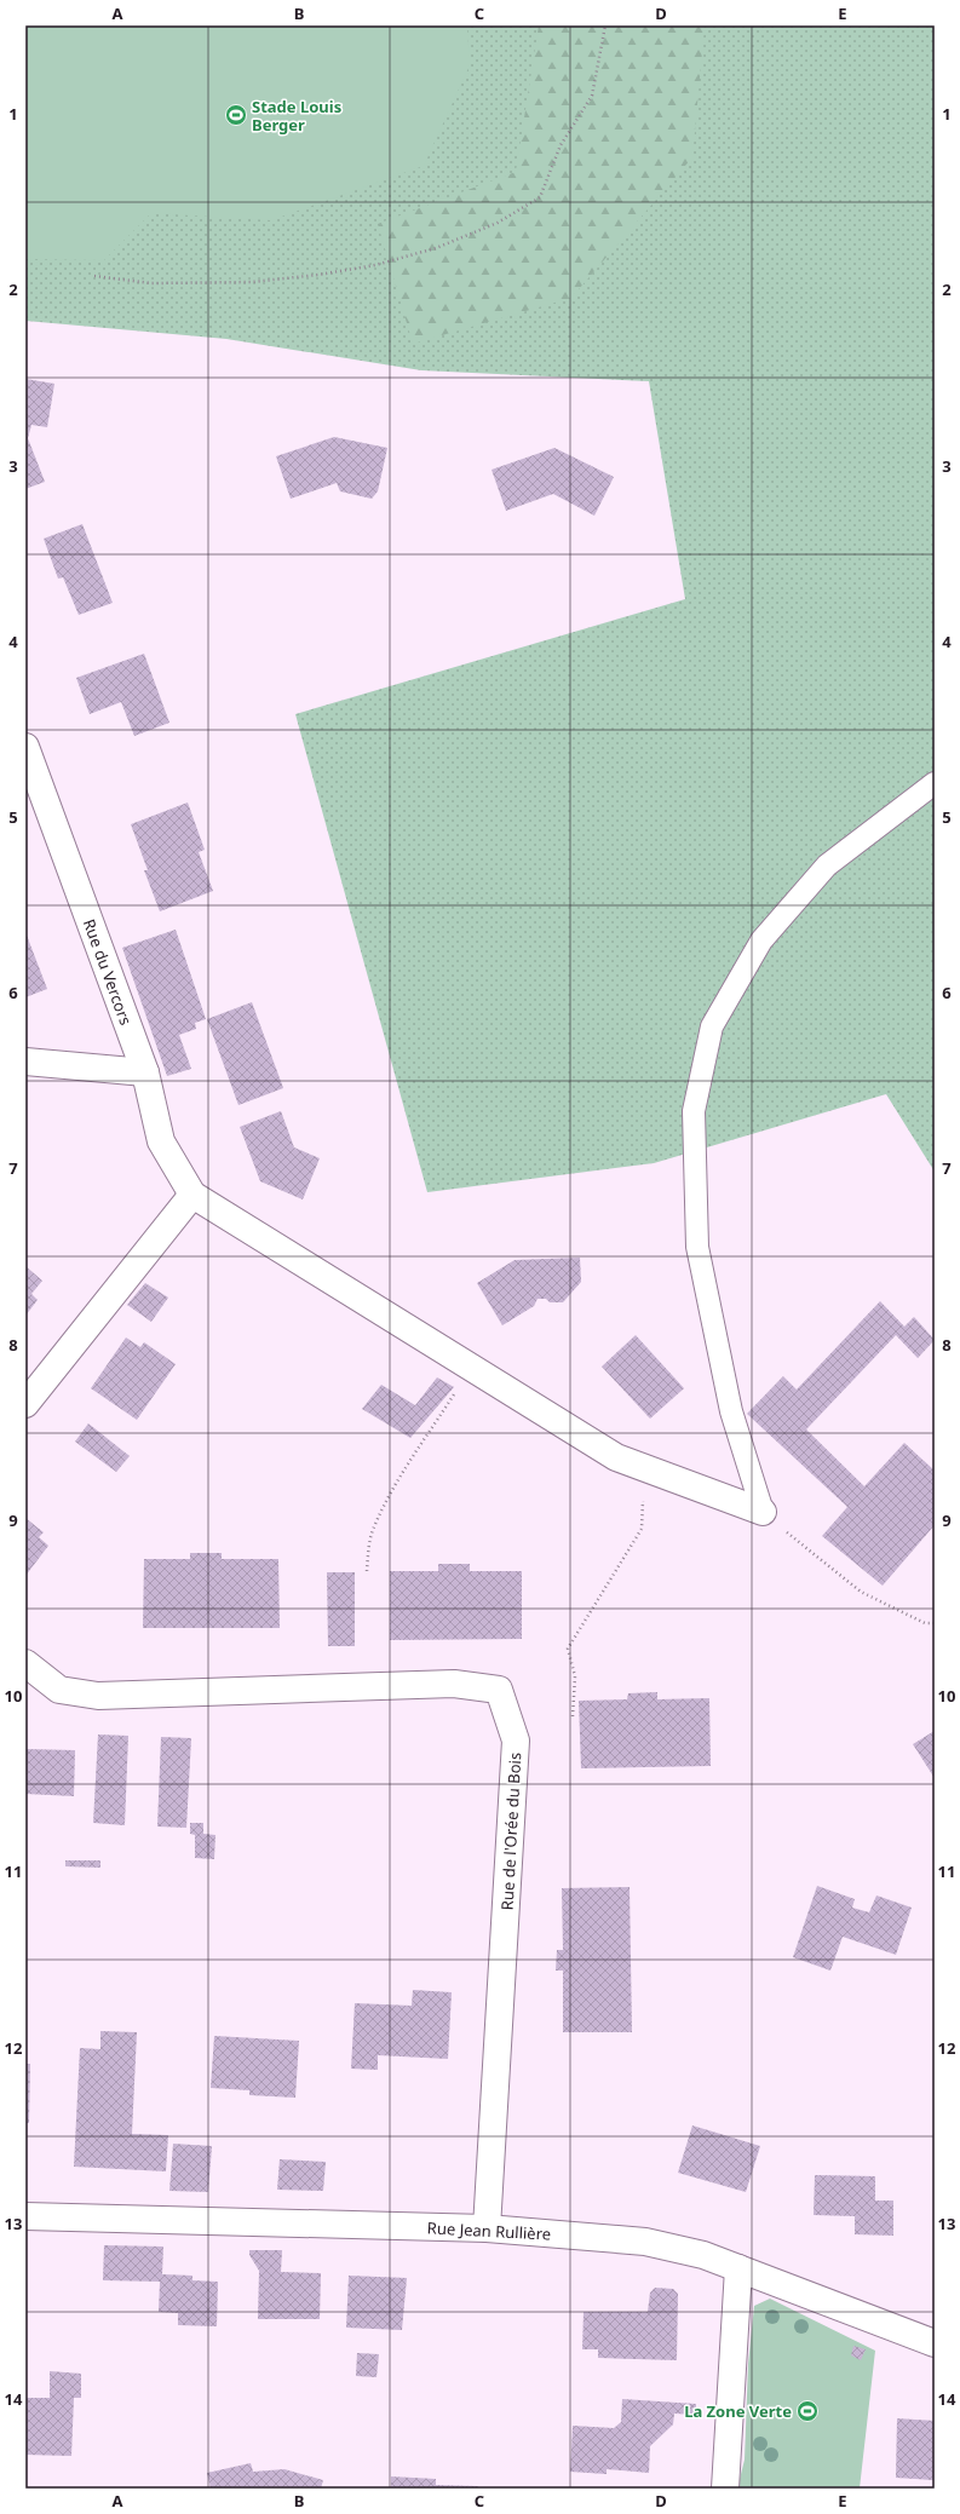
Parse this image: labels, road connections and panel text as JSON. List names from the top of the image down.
{
  "streets": {
    "street": ["Rue du Vercors", "Rue de l'Orée du Bois", "Rue Jean Rullière"]
  },
  "crossings": [
    ["Rue de l'Orée du Bois", "Rue Jean Rullière"]
  ],
  "places": {
    "sports": ["Stade Louis Berger", "La Zone Verte"]
  },
  "grid": {
    "columns": [
      "A",
      "B",
      "C",
      "D",
      "E"
    ],
    "rows": [
      "1",
      "2",
      "3",
      "4",
      "5",
      "6",
      "7",
      "8",
      "9",
      "10",
      "11",
      "12",
      "13",
      "14"
    ]
  }
}
